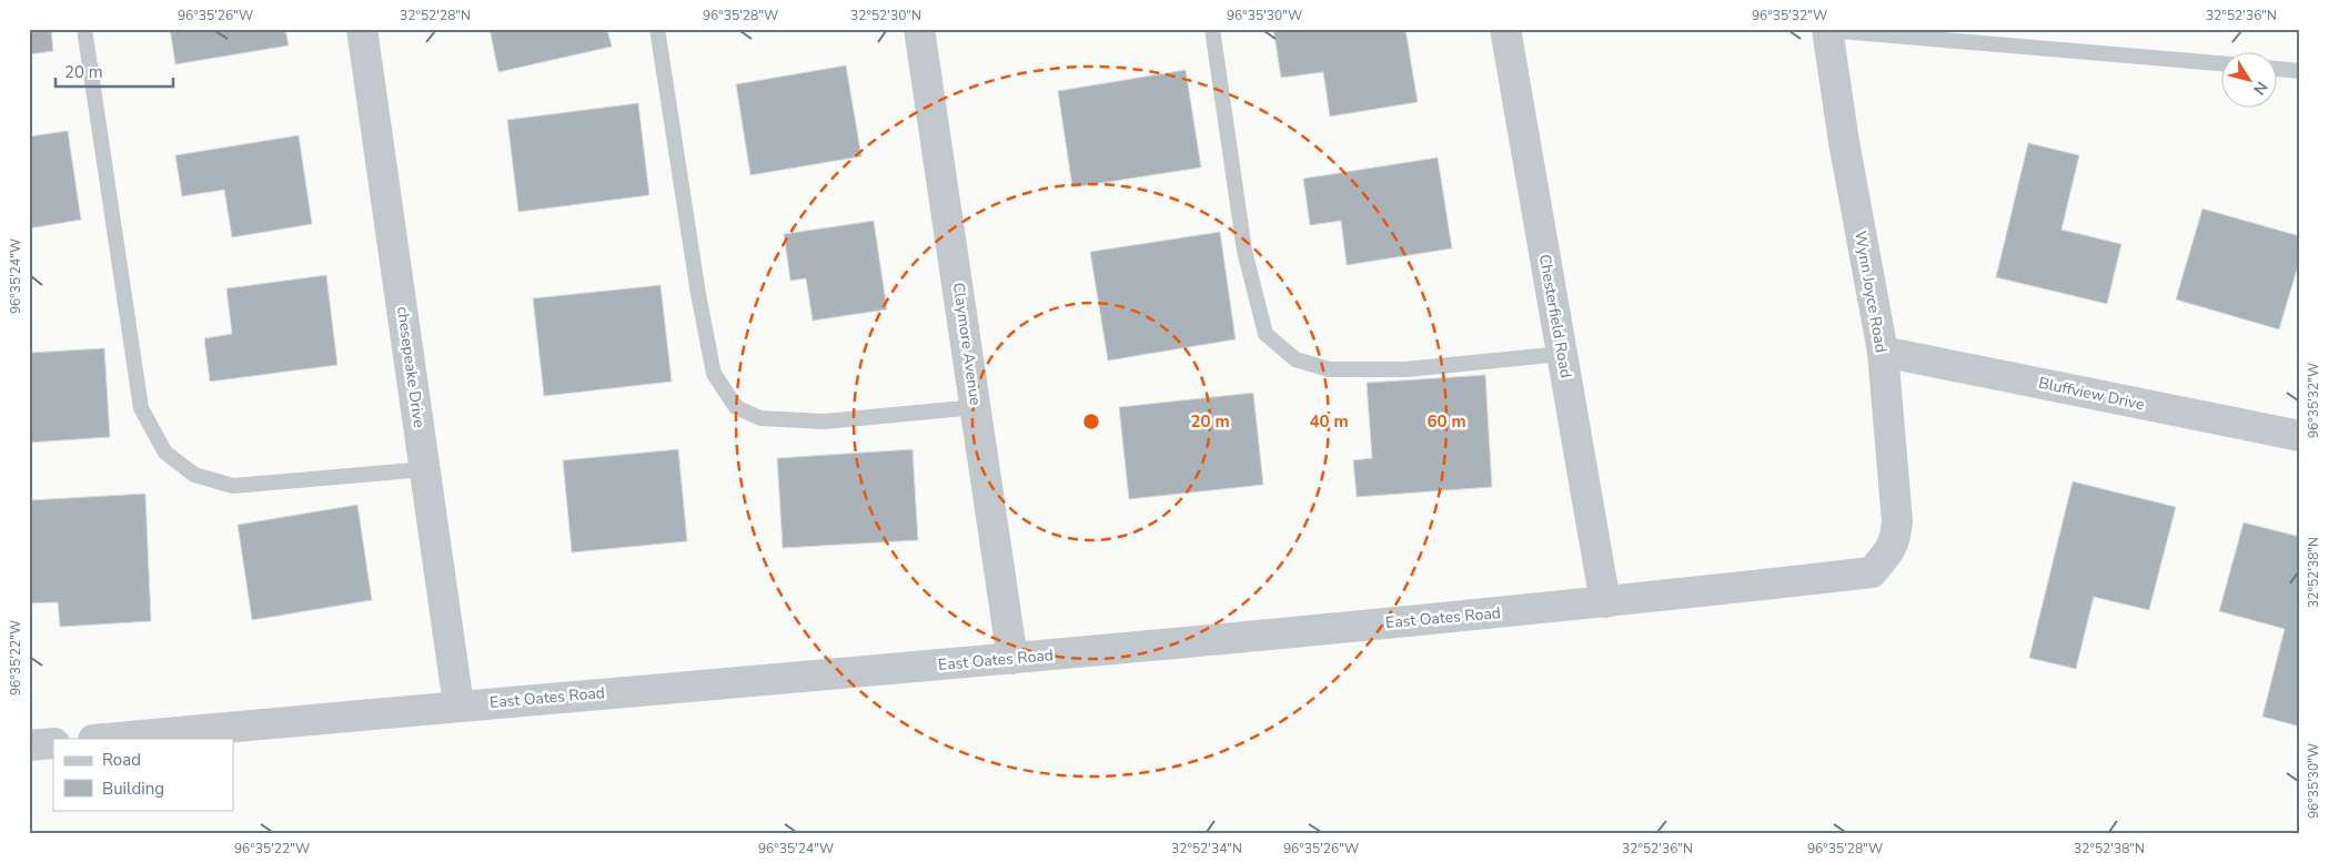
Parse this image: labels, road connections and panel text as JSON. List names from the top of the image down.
{
  "streets": {
    "street": [
      "Wynn Joyce Road",
      "Chesterfield Road",
      "Claymore Avenue",
      "chesepeake Drive",
      "Bluffview Drive",
      "East Oates Road"
    ]
  },
  "crossings": [
    ["Wynn Joyce Road", "Bluffview Drive"],
    ["Wynn Joyce Road", "East Oates Road"],
    ["Chesterfield Road", "East Oates Road"],
    ["Claymore Avenue", "East Oates Road"],
    ["chesepeake Drive", "East Oates Road"]
  ],
  "legend": ["Road", "Building"],
  "scale_bar": "20 m",
  "north": "bottom right",
  "coordinates": [
    "96°35'26\"W",
    "32°52'28\"N",
    "96°35'28\"W",
    "32°52'30\"N",
    "96°35'30\"W",
    "96°35'32\"W",
    "32°52'36\"N",
    "96°35'24\"W",
    "32°52'38\"N",
    "96°35'22\"W",
    "32°52'34\"N"
  ],
  "rings": ["20 m", "40 m", "60 m"]
}
